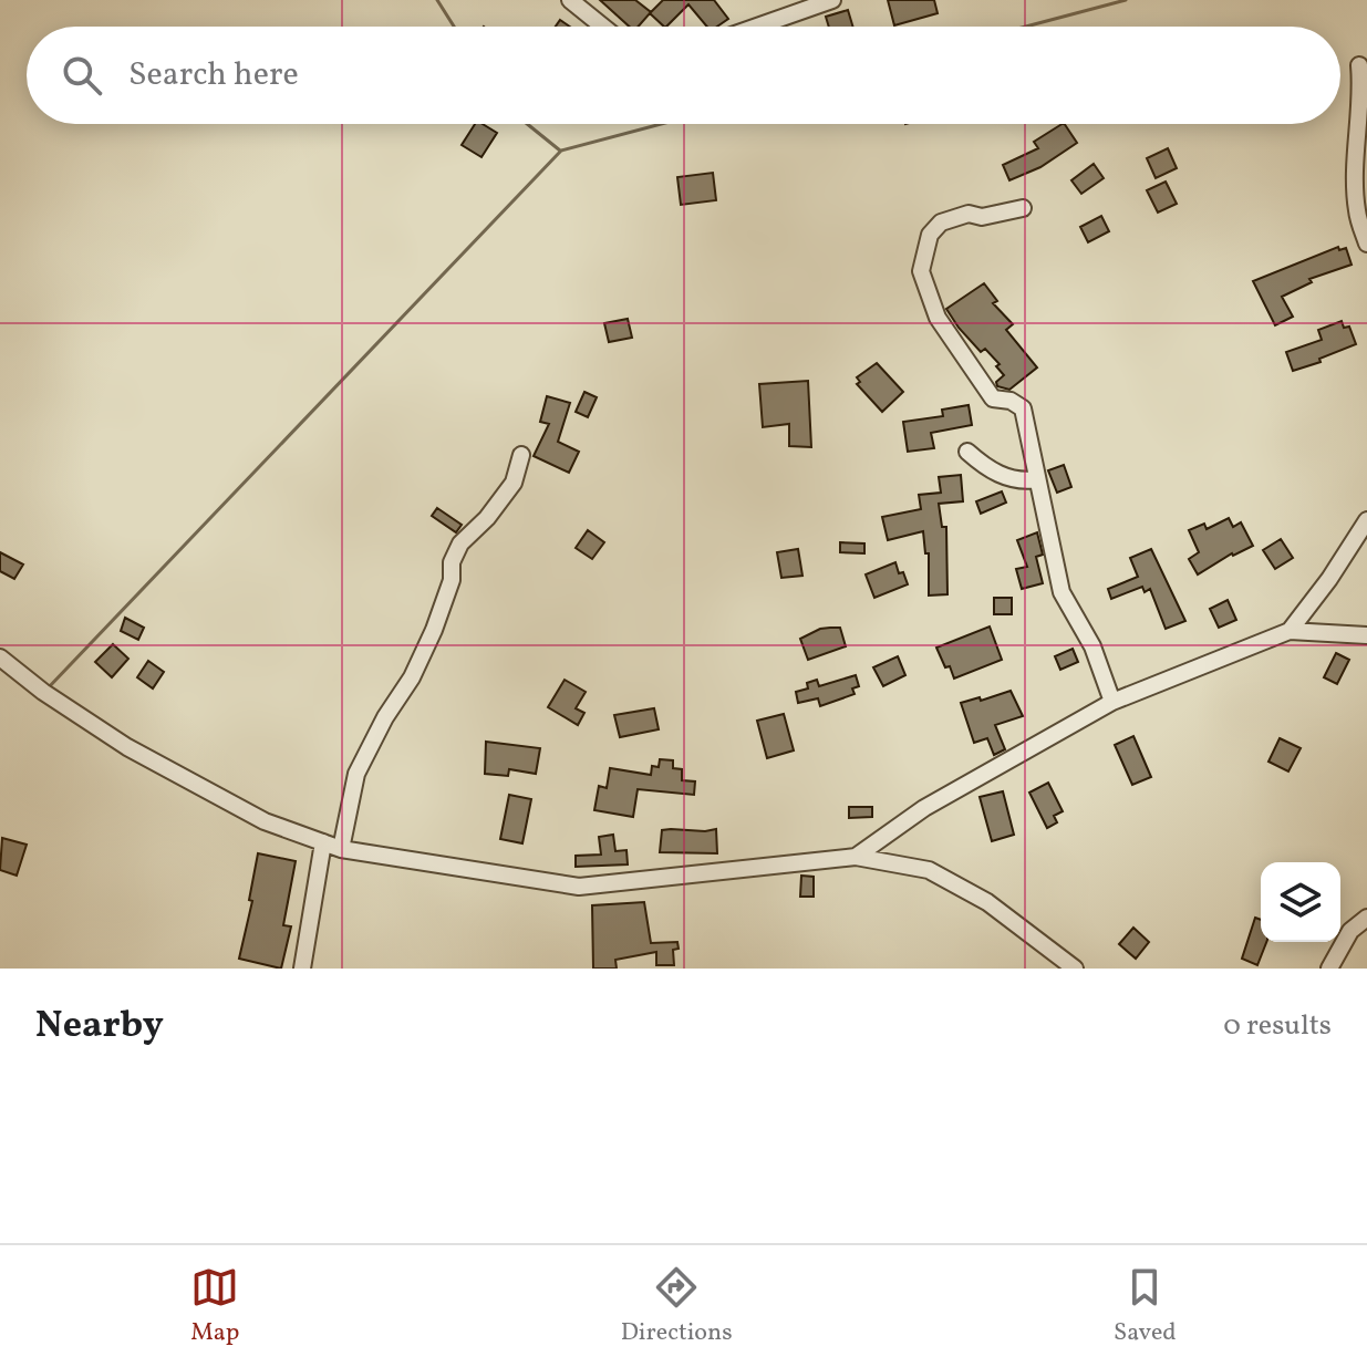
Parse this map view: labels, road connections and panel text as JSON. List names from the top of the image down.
{
  "page": {
    "search": "Search here",
    "heading": ["Nearby", "0 results"],
    "nav": ["Map", "Directions", "Saved"]
  }
}
